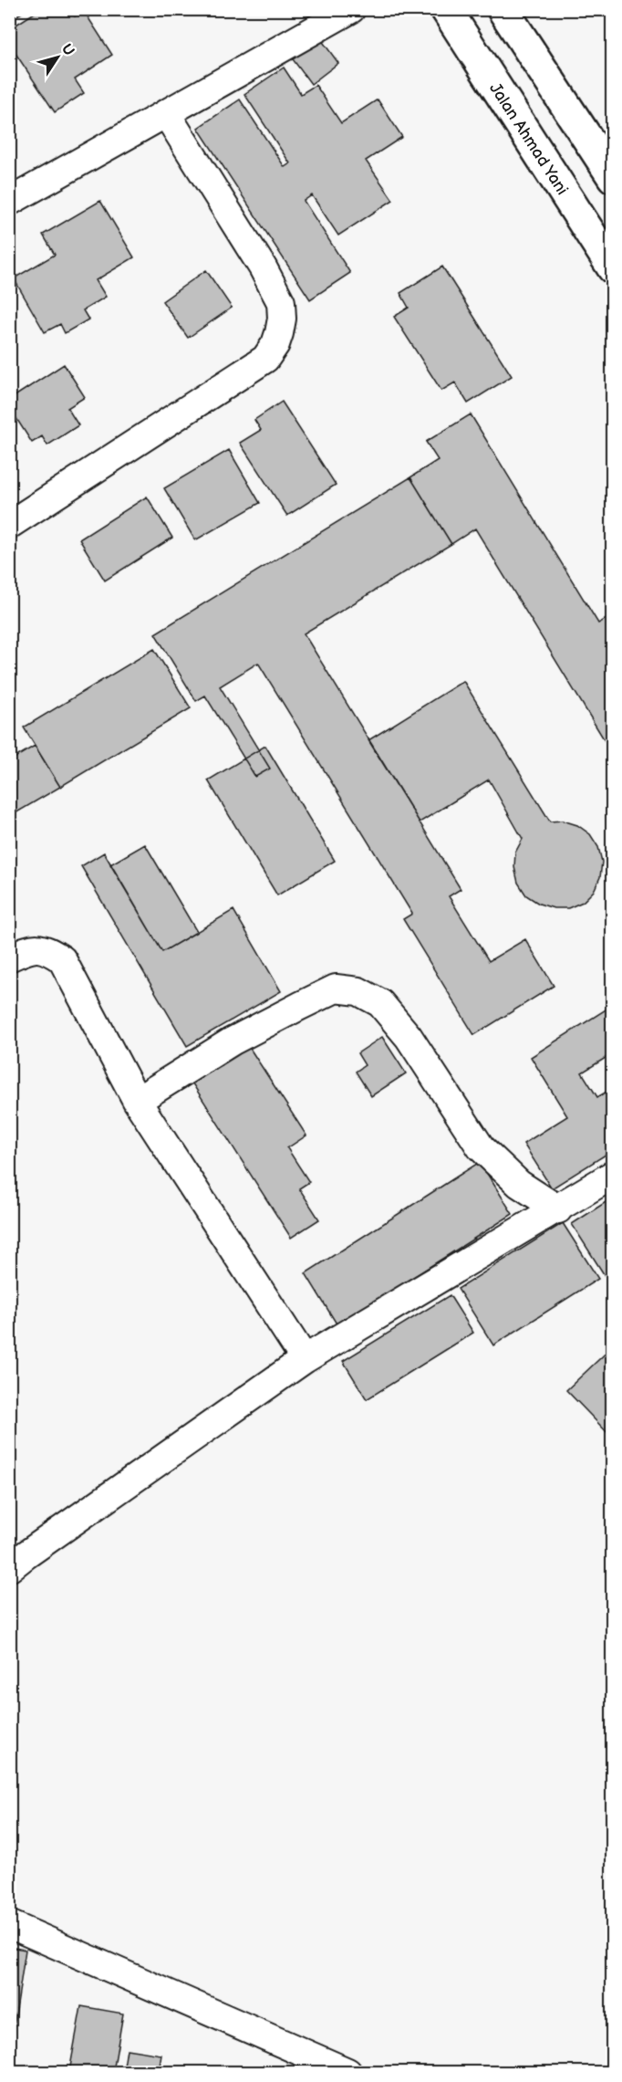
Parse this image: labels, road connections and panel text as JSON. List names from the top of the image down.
{
  "streets": {
    "highway": ["Jalan Ahmad Yani"]
  },
  "north": "top right"
}
